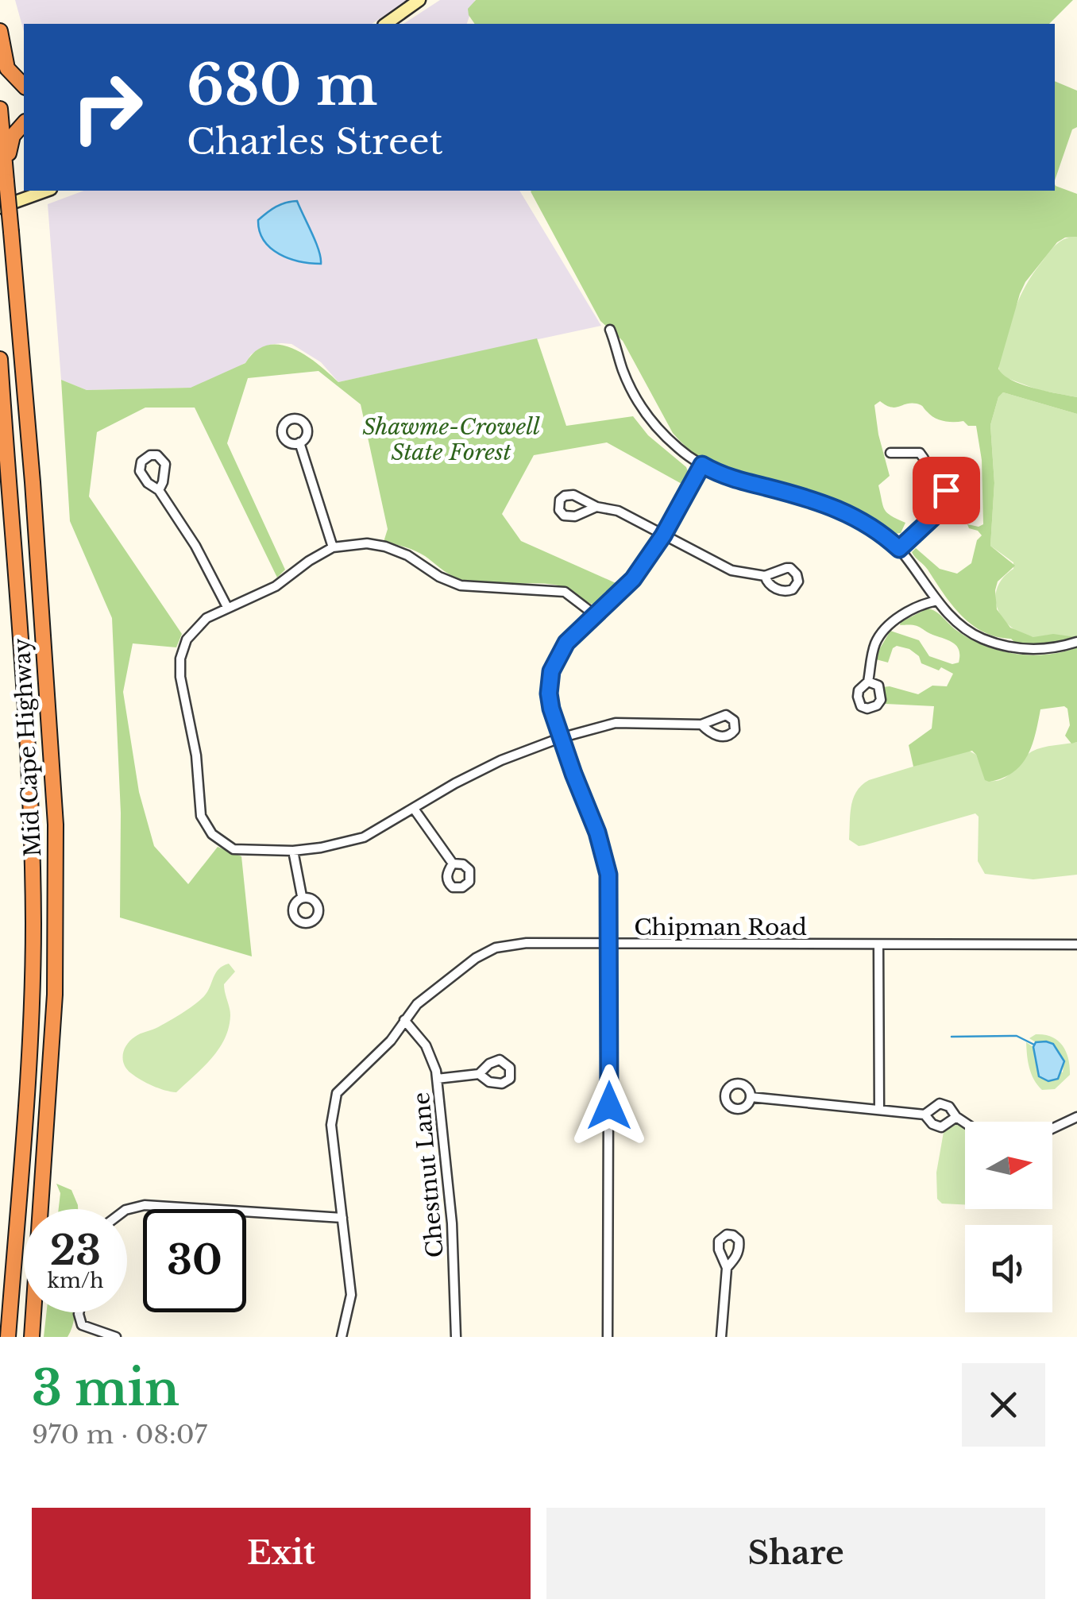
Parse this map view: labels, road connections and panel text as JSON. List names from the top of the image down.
{
  "streets": {
    "highway": ["Mid Cape Highway"],
    "street": ["Chipman Road", "Chestnut Lane"]
  },
  "crossings": [
    ["Chipman Road", "Chestnut Lane"]
  ],
  "parks": ["Shawme-Crowell State Forest"],
  "north": "right",
  "page": {
    "turn": ["680 m", "Charles Street"],
    "speed": "23 km/h",
    "limit": "30",
    "heading": ["3 min", "970 m · 08:07"],
    "buttons": ["Exit", "Share"]
  }
}
